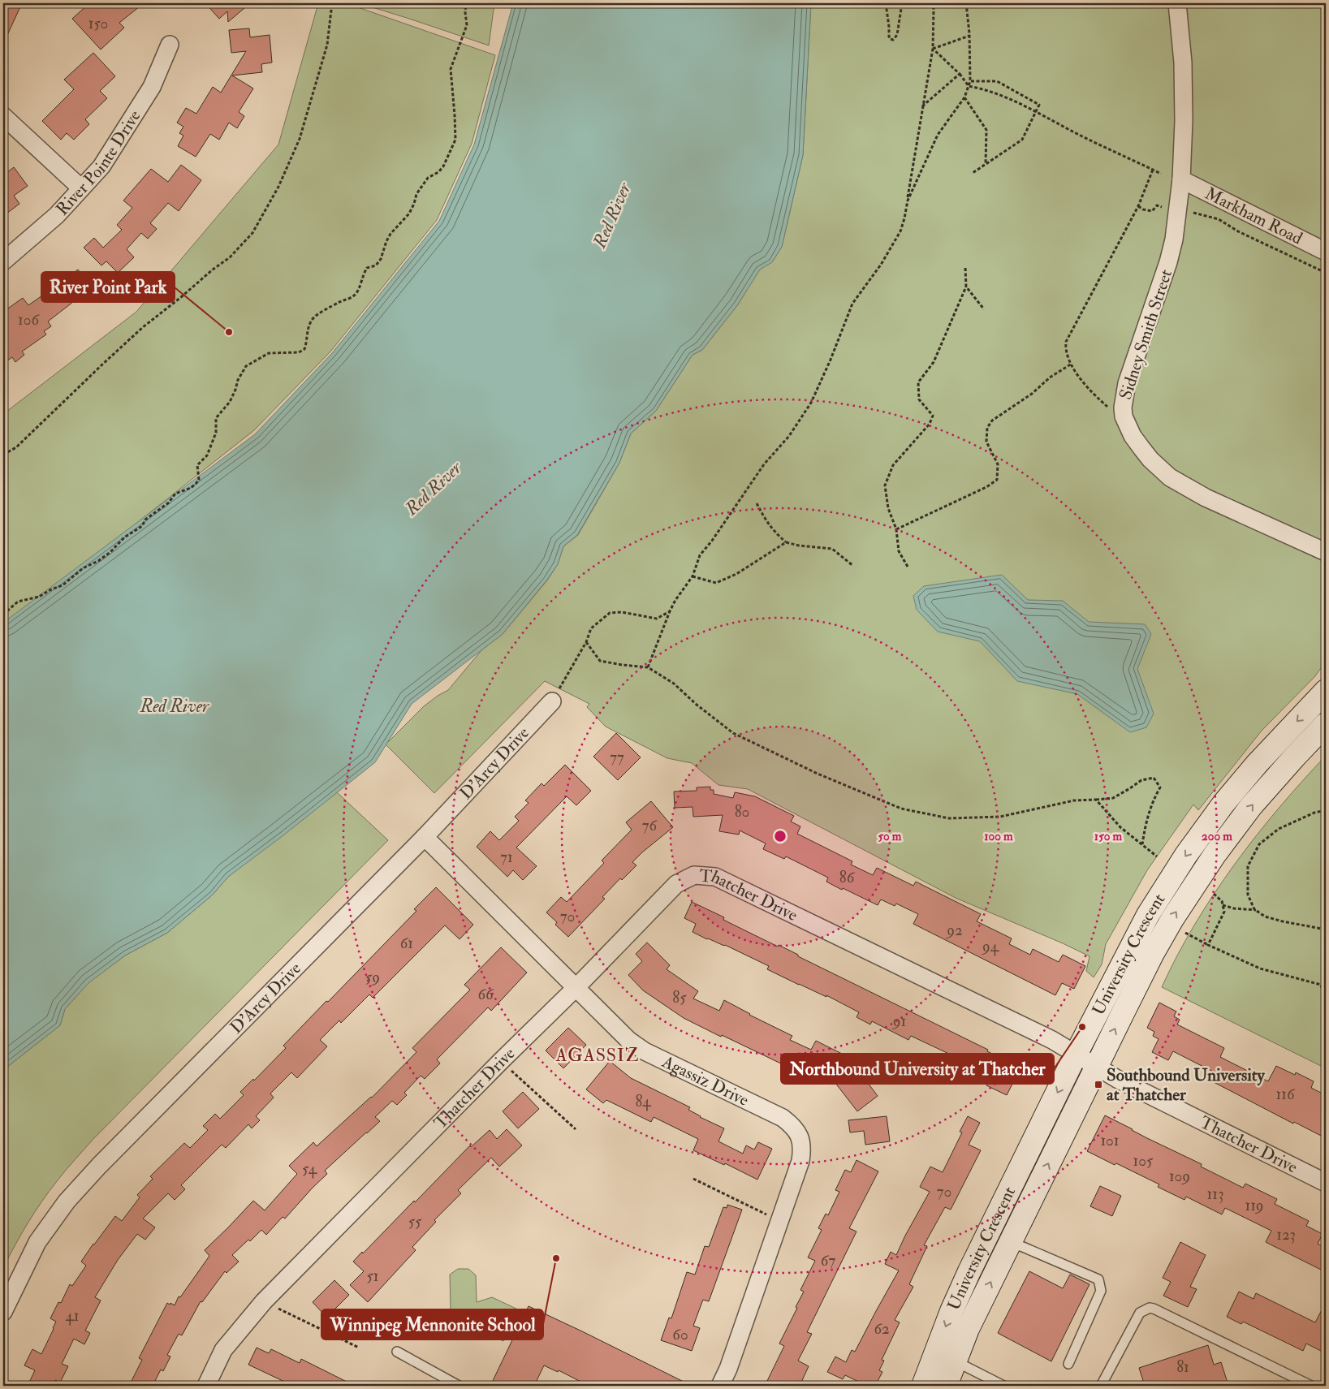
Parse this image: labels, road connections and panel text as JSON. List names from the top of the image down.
{
  "streets": {
    "main road": ["University Crescent"],
    "street": [
      "River Pointe Drive",
      "Markham Road",
      "Sidney Smith Street",
      "D'Arcy Drive",
      "Thatcher Drive",
      "Agassiz Drive"
    ]
  },
  "crossings": [
    ["Markham Road", "Sidney Smith Street"],
    ["D'Arcy Drive", "Agassiz Drive"],
    ["Thatcher Drive", "University Crescent"],
    ["Thatcher Drive", "Agassiz Drive"]
  ],
  "districts": ["AGASSIZ"],
  "water": ["Red River"],
  "places": {
    "other": ["River Point Park", "Northbound University at Thatcher", "Winnipeg Mennonite School"],
    "transit": ["Southbound University at Thatcher"]
  },
  "house_numbers": [
    "150",
    "106",
    "77",
    "80",
    "76",
    "71",
    "86",
    "70",
    "92",
    "61",
    "94",
    "59",
    "66",
    "85",
    "91",
    "116",
    "84",
    "101",
    "105",
    "54",
    "109",
    "70",
    "113",
    "119",
    "55",
    "123",
    "67",
    "51",
    "41",
    "62",
    "60",
    "81"
  ],
  "rings": [
    "50 m",
    "100 m",
    "150 m",
    "200 m"
  ]
}
